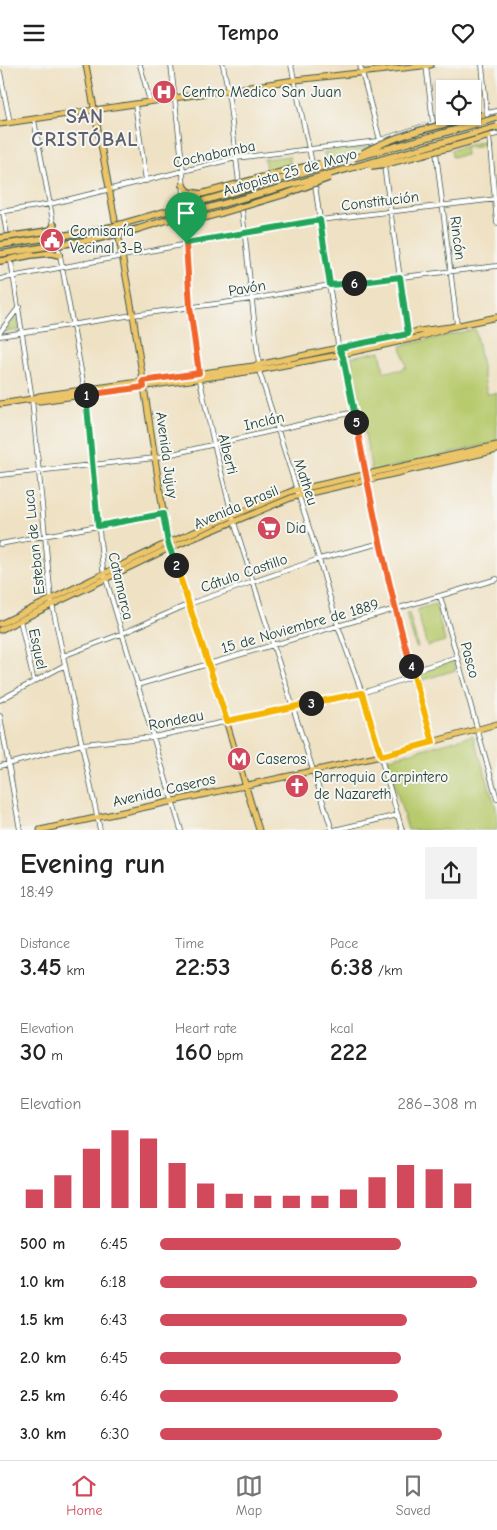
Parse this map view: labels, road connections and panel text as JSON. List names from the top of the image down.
{
  "streets": {
    "highway": ["Autopista 25 de Mayo"],
    "main road": ["Avenida Jujuy", "Avenida Brasil", "Avenida Caseros"],
    "street": [
      "Cochabamba",
      "Constitución",
      "Rincón",
      "Pavón",
      "Inclán",
      "Alberti",
      "Matheu",
      "Esteban de Luca",
      "Cátulo Castillo",
      "Catamarca",
      "15 de Noviembre de 1889",
      "Esquel",
      "Pasco",
      "Rondeau"
    ]
  },
  "crossings": [
    ["Constitución", "Rincón"],
    ["Constitución", "Alberti"],
    ["Constitución", "Avenida Jujuy"],
    ["Constitución", "Matheu"],
    ["Constitución", "Esteban de Luca"],
    ["Constitución", "Catamarca"],
    ["Rincón", "Pavón"],
    ["Pavón", "Alberti"],
    ["Pavón", "Avenida Jujuy"],
    ["Pavón", "Matheu"],
    ["Pavón", "Esteban de Luca"],
    ["Pavón", "Catamarca"],
    ["Inclán", "Alberti"],
    ["Inclán", "Avenida Jujuy"],
    ["Inclán", "Matheu"],
    ["Inclán", "Esteban de Luca"],
    ["Inclán", "Catamarca"],
    ["Alberti", "Avenida Brasil"],
    ["Alberti", "Cátulo Castillo"],
    ["Alberti", "15 de Noviembre de 1889"],
    ["Alberti", "Rondeau"],
    ["Alberti", "Avenida Caseros"],
    ["Avenida Jujuy", "Avenida Brasil"],
    ["Avenida Jujuy", "Cátulo Castillo"],
    ["Avenida Jujuy", "15 de Noviembre de 1889"],
    ["Avenida Jujuy", "Rondeau"],
    ["Avenida Jujuy", "Avenida Caseros"],
    ["Matheu", "Avenida Brasil"],
    ["Matheu", "Cátulo Castillo"],
    ["Matheu", "15 de Noviembre de 1889"],
    ["Matheu", "Rondeau"],
    ["Matheu", "Avenida Caseros"],
    ["Avenida Brasil", "Esteban de Luca"],
    ["Avenida Brasil", "Catamarca"],
    ["Avenida Brasil", "Esquel"],
    ["Esteban de Luca", "Cátulo Castillo"],
    ["Esteban de Luca", "Rondeau"],
    ["Esteban de Luca", "Avenida Caseros"],
    ["Cátulo Castillo", "Catamarca"],
    ["Catamarca", "15 de Noviembre de 1889"],
    ["Catamarca", "Rondeau"],
    ["Catamarca", "Avenida Caseros"],
    ["15 de Noviembre de 1889", "Pasco"],
    ["Pasco", "Avenida Caseros"]
  ],
  "districts": ["SAN CRISTÓBAL"],
  "places": {
    "hospital": ["Centro Medico San Juan"],
    "public building": ["Comisaría Vecinal 3-B"],
    "supermarket": ["Dia"],
    "metro station": ["Caseros"],
    "church": ["Parroquia Carpintero de Nazareth"]
  },
  "page": {
    "header": "Tempo",
    "pins": [
      "6",
      "1",
      "5",
      "2",
      "4",
      "3"
    ],
    "heading": ["Evening run", "18:49"],
    "stats": [
      ["Distance", "3.45 km"],
      ["Time", "22:53"],
      ["Pace", "6:38 /km"],
      ["Elevation", "30 m"],
      ["Heart rate", "160 bpm"],
      ["kcal", "222"]
    ],
    "chart": ["Elevation", "286–308 m"],
    "list": [
      {
        "name": "500 m",
        "note": "6:45"
      },
      {
        "name": "1.0 km",
        "note": "6:18"
      },
      {
        "name": "1.5 km",
        "note": "6:43"
      },
      {
        "name": "2.0 km",
        "note": "6:45"
      },
      {
        "name": "2.5 km",
        "note": "6:46"
      },
      {
        "name": "3.0 km",
        "note": "6:30"
      }
    ],
    "tabs": ["Home", "Map", "Saved"]
  }
}
